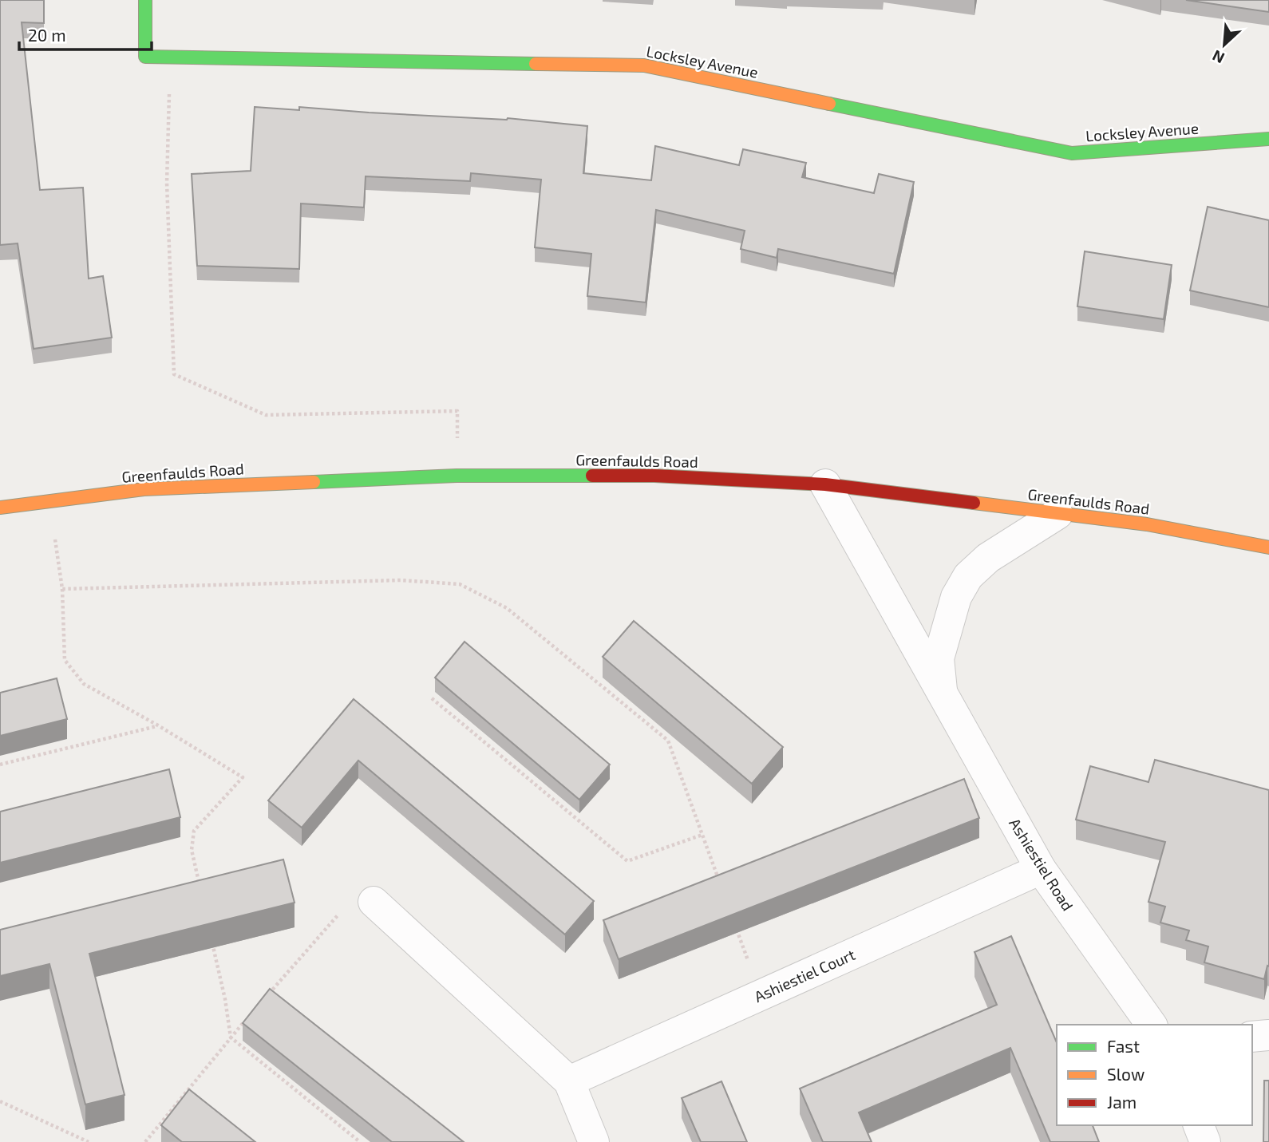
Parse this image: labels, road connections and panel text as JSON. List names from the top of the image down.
{
  "streets": {
    "street": [
      "Locksley Avenue",
      "Greenfaulds Road",
      "Ashiestiel Road",
      "Ashiestiel Court"
    ]
  },
  "crossings": [
    ["Greenfaulds Road", "Ashiestiel Road"],
    ["Ashiestiel Road", "Ashiestiel Court"]
  ],
  "legend": ["Fast", "Slow", "Jam"],
  "scale_bar": "20 m",
  "north": "bottom left"
}
